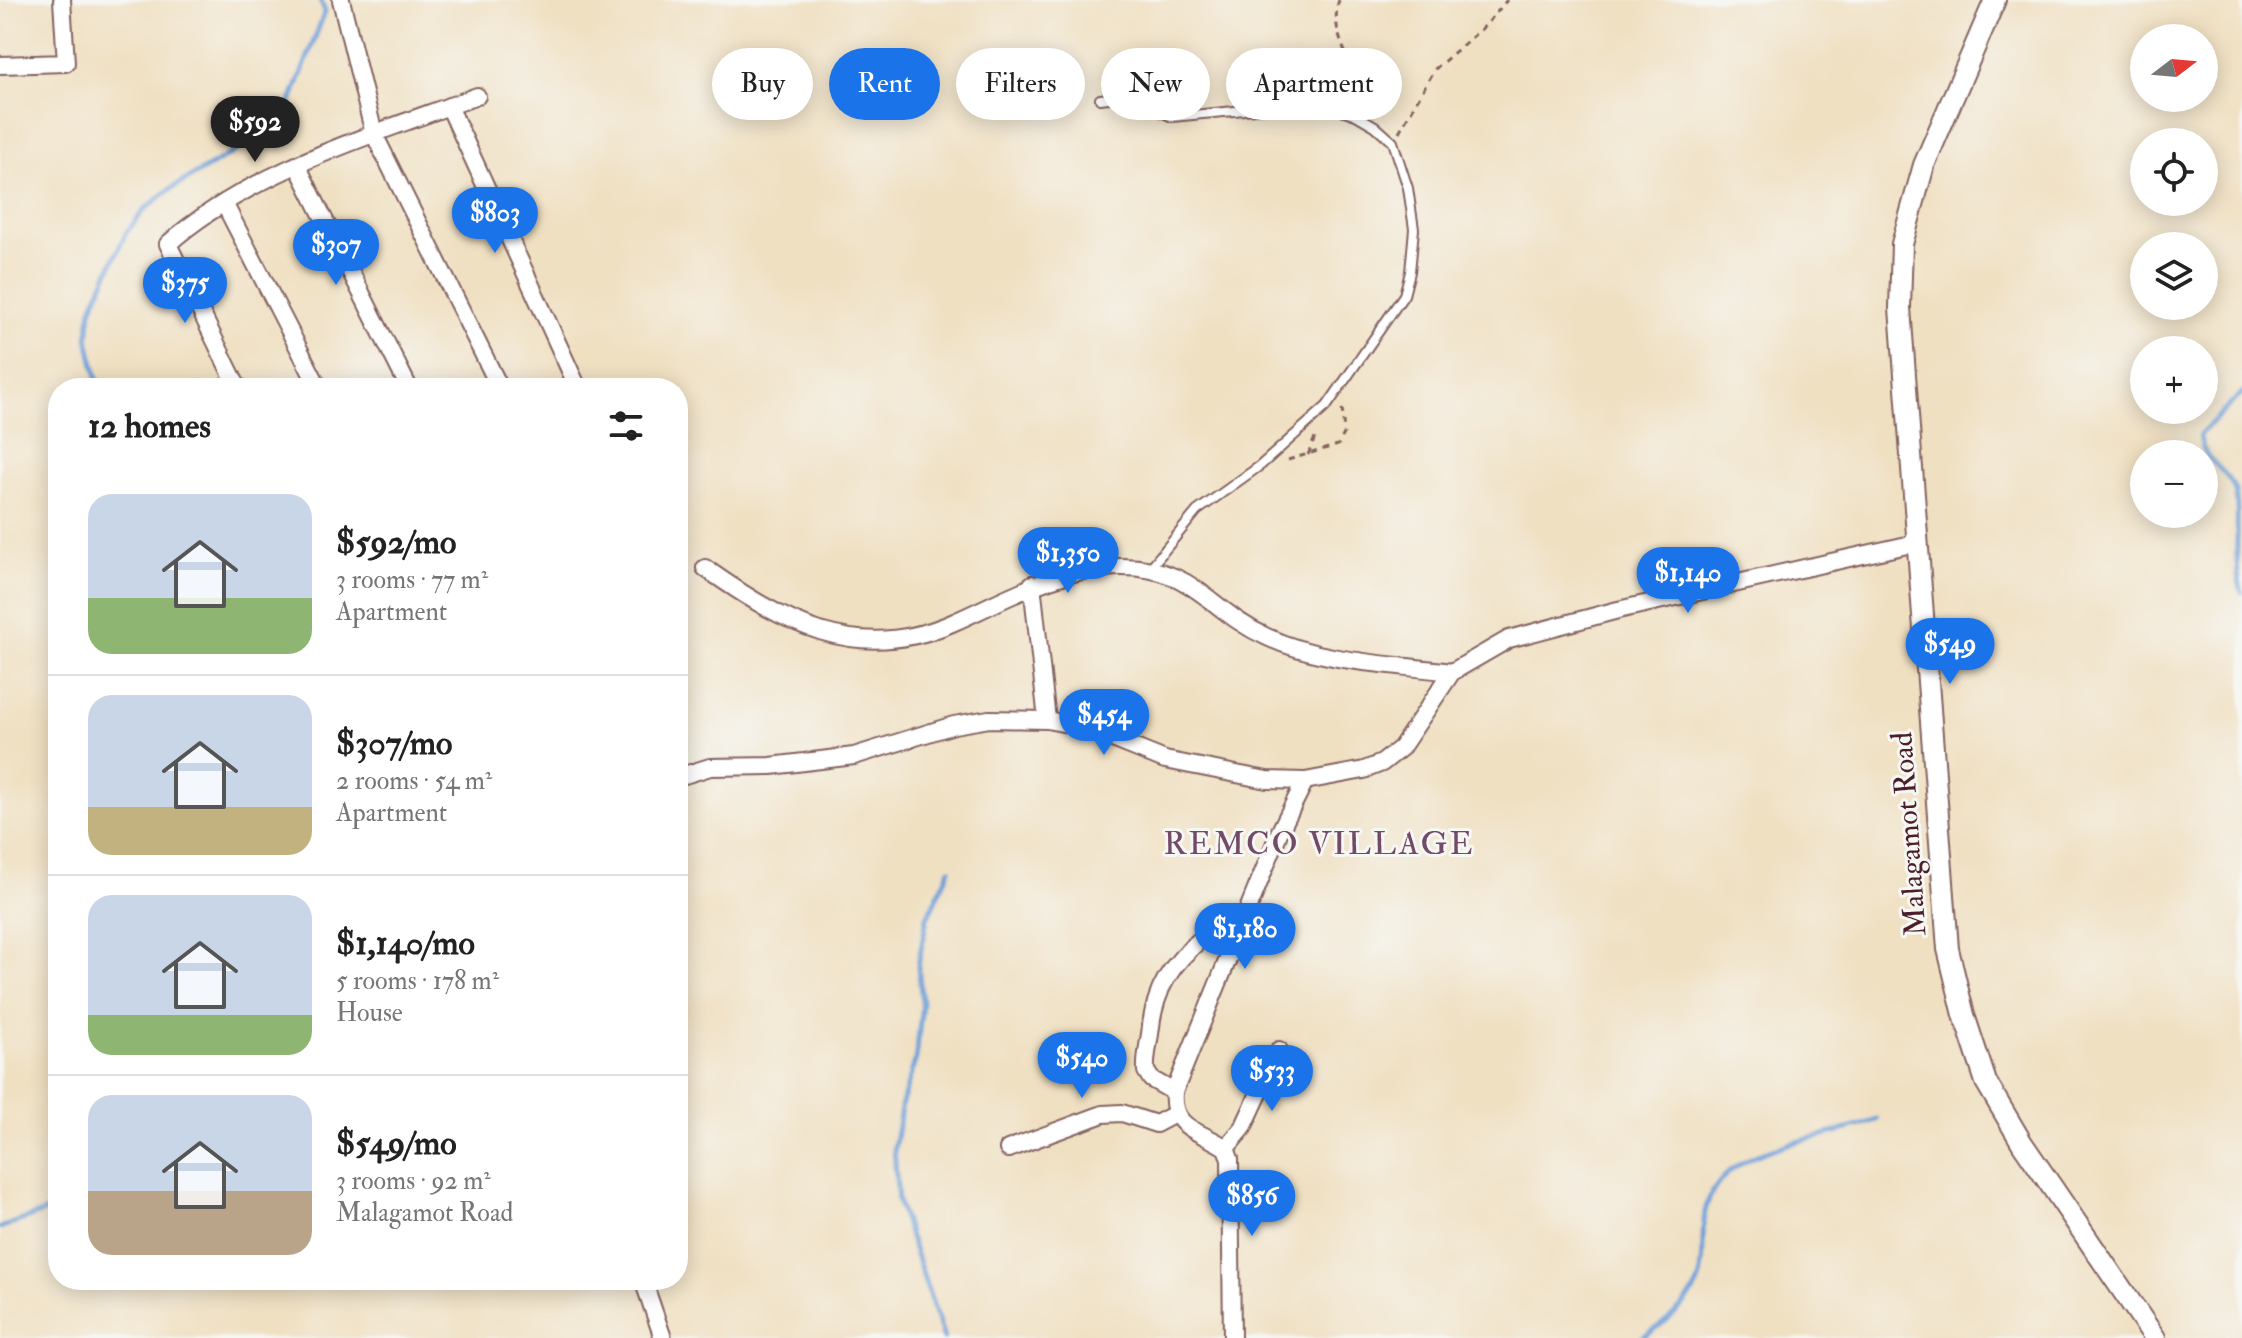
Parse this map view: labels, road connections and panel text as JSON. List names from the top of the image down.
{
  "streets": {
    "street": ["Malagamot Road"]
  },
  "districts": ["REMCO VILLAGE"],
  "north": "right",
  "page": {
    "map_buttons": ["+", "−"],
    "chip": [
      "Buy",
      "Rent",
      "Filters",
      "New",
      "Apartment"
    ],
    "price": [
      "$592",
      "$803",
      "$307",
      "$375",
      "$1,350",
      "$1,140",
      "$549",
      "$454",
      "$1,180",
      "$540",
      "$533",
      "$856"
    ],
    "heading": "12 homes",
    "list": [
      {
        "name": "$592/mo",
        "note": "3 rooms · 77 m² · Apartment"
      },
      {
        "name": "$307/mo",
        "note": "2 rooms · 54 m² · Apartment"
      },
      {
        "name": "$1,140/mo",
        "note": "5 rooms · 178 m² · House"
      },
      {
        "name": "$549/mo",
        "note": "3 rooms · 92 m² · Malagamot Road"
      }
    ]
  }
}
